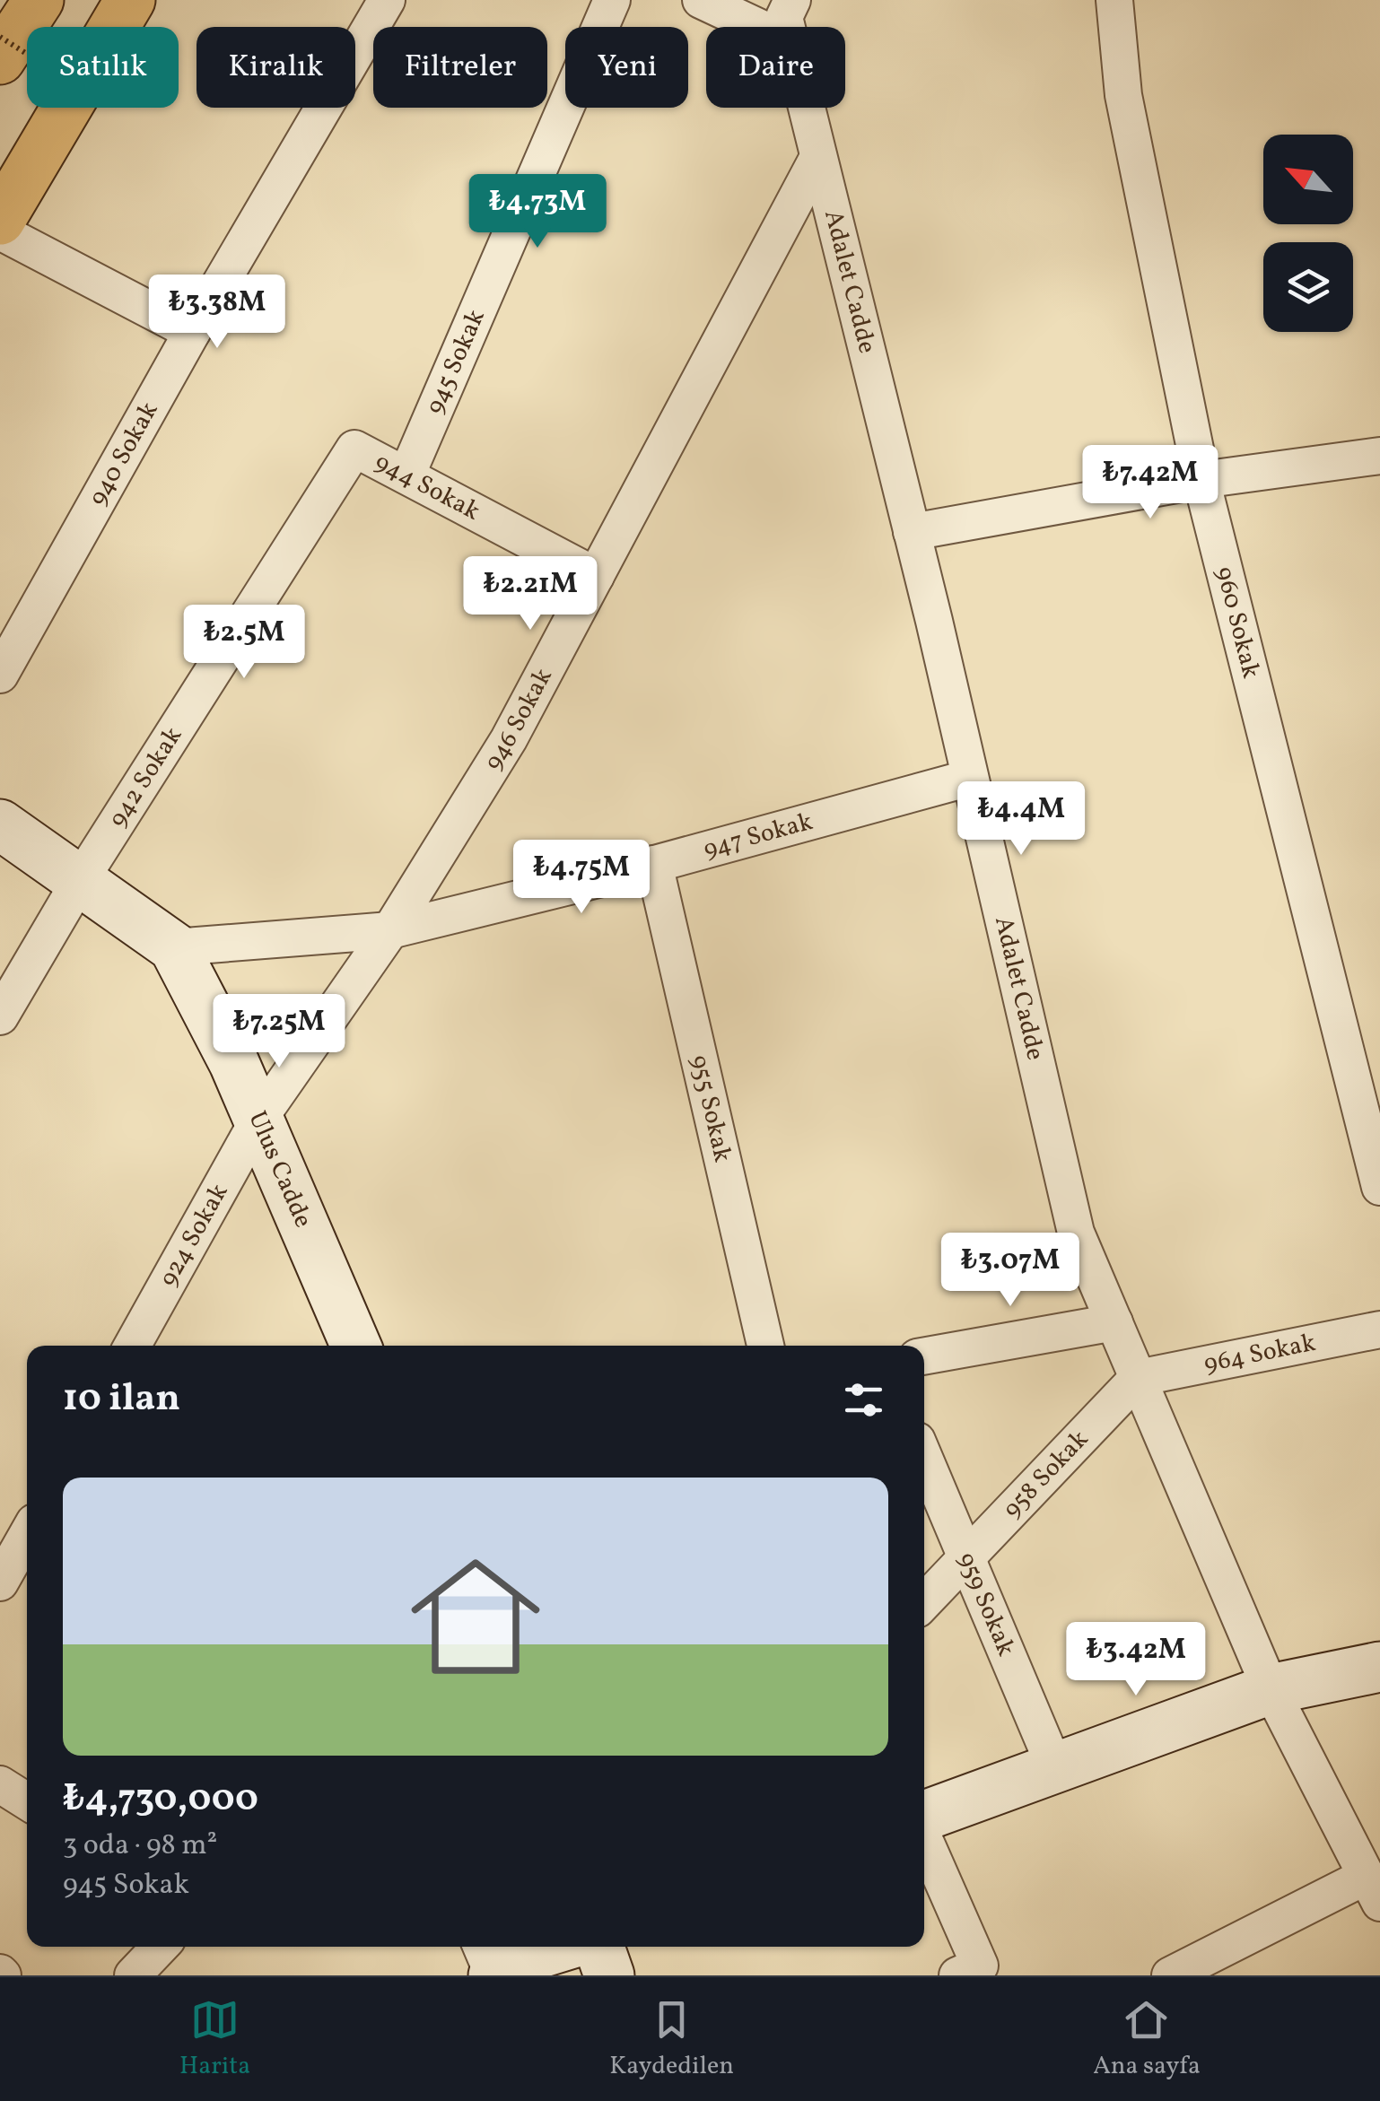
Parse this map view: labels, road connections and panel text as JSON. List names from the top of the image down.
{
  "streets": {
    "street": [
      "Adalet Cadde",
      "945 Sokak",
      "940 Sokak",
      "944 Sokak",
      "960 Sokak",
      "946 Sokak",
      "942 Sokak",
      "947 Sokak",
      "955 Sokak",
      "Ulus Cadde",
      "924 Sokak",
      "964 Sokak",
      "958 Sokak",
      "959 Sokak"
    ]
  },
  "crossings": [
    ["Adalet Cadde", "946 Sokak"],
    ["Adalet Cadde", "947 Sokak"],
    ["Adalet Cadde", "964 Sokak"],
    ["Adalet Cadde", "958 Sokak"],
    ["945 Sokak", "944 Sokak"],
    ["944 Sokak", "946 Sokak"],
    ["944 Sokak", "942 Sokak"],
    ["946 Sokak", "947 Sokak"],
    ["946 Sokak", "Ulus Cadde"],
    ["946 Sokak", "924 Sokak"],
    ["942 Sokak", "Ulus Cadde"],
    ["947 Sokak", "955 Sokak"],
    ["947 Sokak", "Ulus Cadde"],
    ["Ulus Cadde", "924 Sokak"],
    ["964 Sokak", "958 Sokak"],
    ["958 Sokak", "959 Sokak"]
  ],
  "north": "top left",
  "page": {
    "chip": [
      "Satılık",
      "Kiralık",
      "Filtreler",
      "Yeni",
      "Daire"
    ],
    "price": [
      "₺4.73M",
      "₺3.38M",
      "₺7.42M",
      "₺2.21M",
      "₺2.5M",
      "₺4.4M",
      "₺4.75M",
      "₺7.25M",
      "₺3.07M",
      "₺3.42M"
    ],
    "heading": "10 ilan",
    "list": [
      {
        "name": "₺4,730,000",
        "note": "3 oda · 98 m² · 945 Sokak"
      }
    ],
    "tabs": ["Harita", "Kaydedilen", "Ana sayfa"]
  }
}
